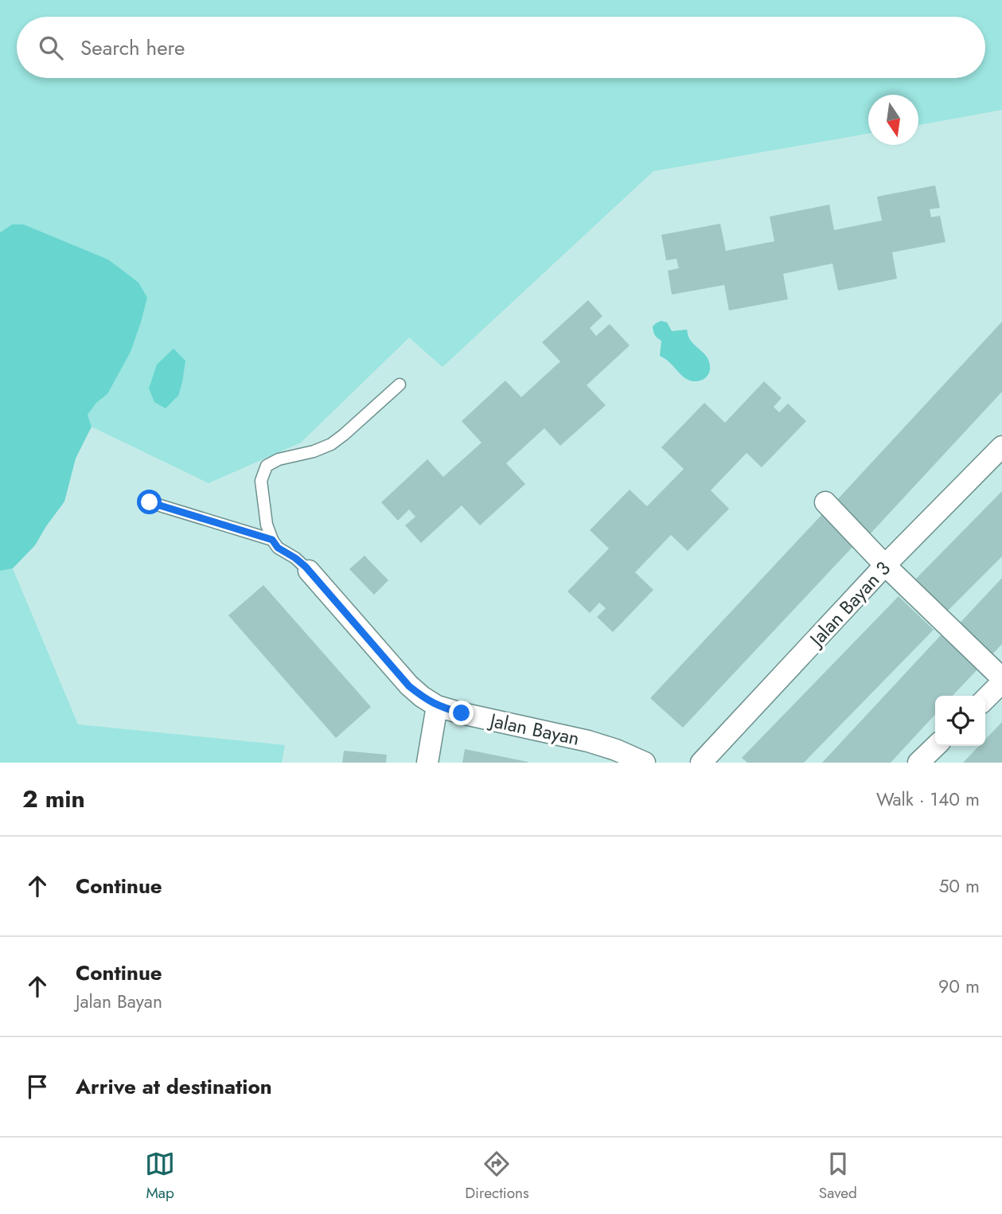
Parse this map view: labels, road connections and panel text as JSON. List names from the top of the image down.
{
  "streets": {
    "street": ["Jalan Bayan 3", "Jalan Bayan"]
  },
  "north": "bottom",
  "page": {
    "search": "Search here",
    "heading": ["2 min", "Walk · 140 m"],
    "list": [
      ["Continue", "50 m"],
      ["Continue", "Jalan Bayan", "90 m"],
      "Arrive at destination"
    ],
    "nav": ["Map", "Directions", "Saved"]
  }
}
